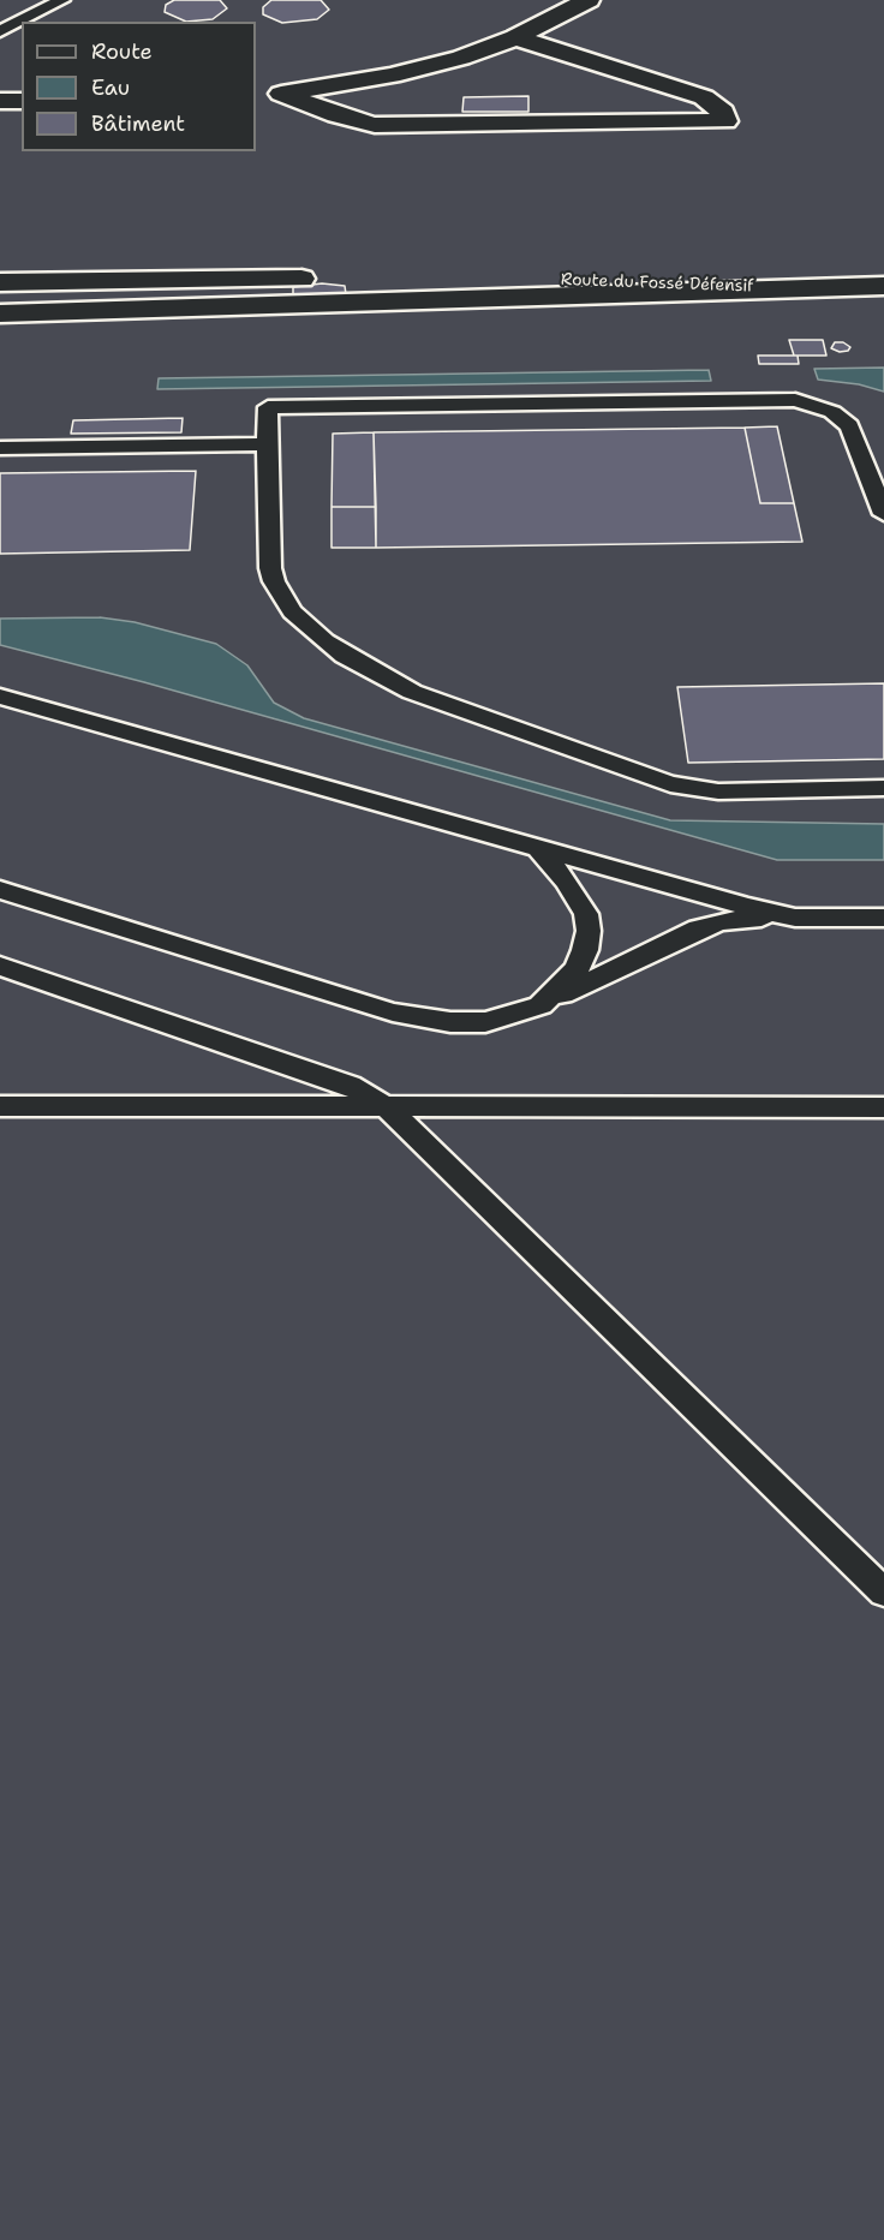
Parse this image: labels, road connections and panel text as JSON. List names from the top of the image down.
{
  "streets": {
    "street": ["Route du Fossé Défensif"]
  },
  "legend": ["Route", "Eau", "Bâtiment"]
}
